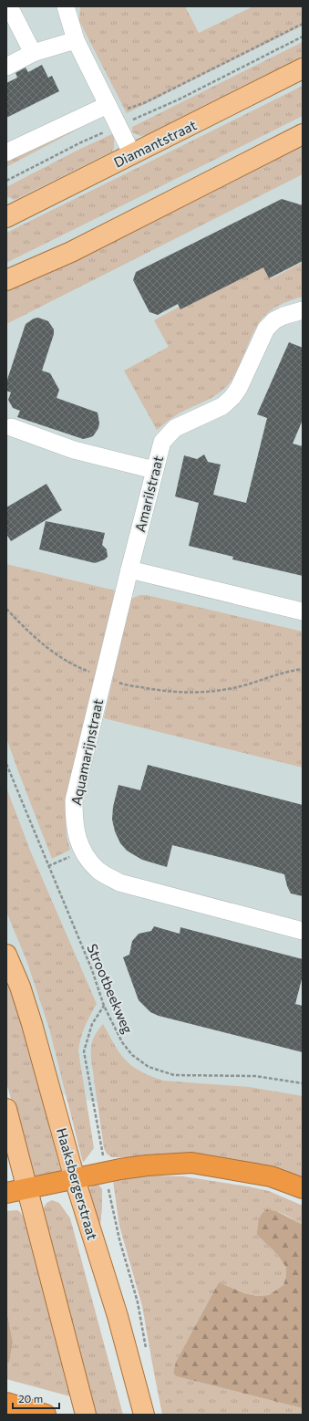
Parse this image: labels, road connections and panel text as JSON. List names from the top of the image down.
{
  "streets": {
    "main road": ["Diamantstraat", "Haaksbergerstraat"],
    "street": ["Amarilstraat", "Aquamarijnstraat"],
    "path": ["Strootbeekweg"]
  },
  "crossings": [
    ["Amarilstraat", "Aquamarijnstraat"]
  ],
  "scale_bar": "20 m"
}
